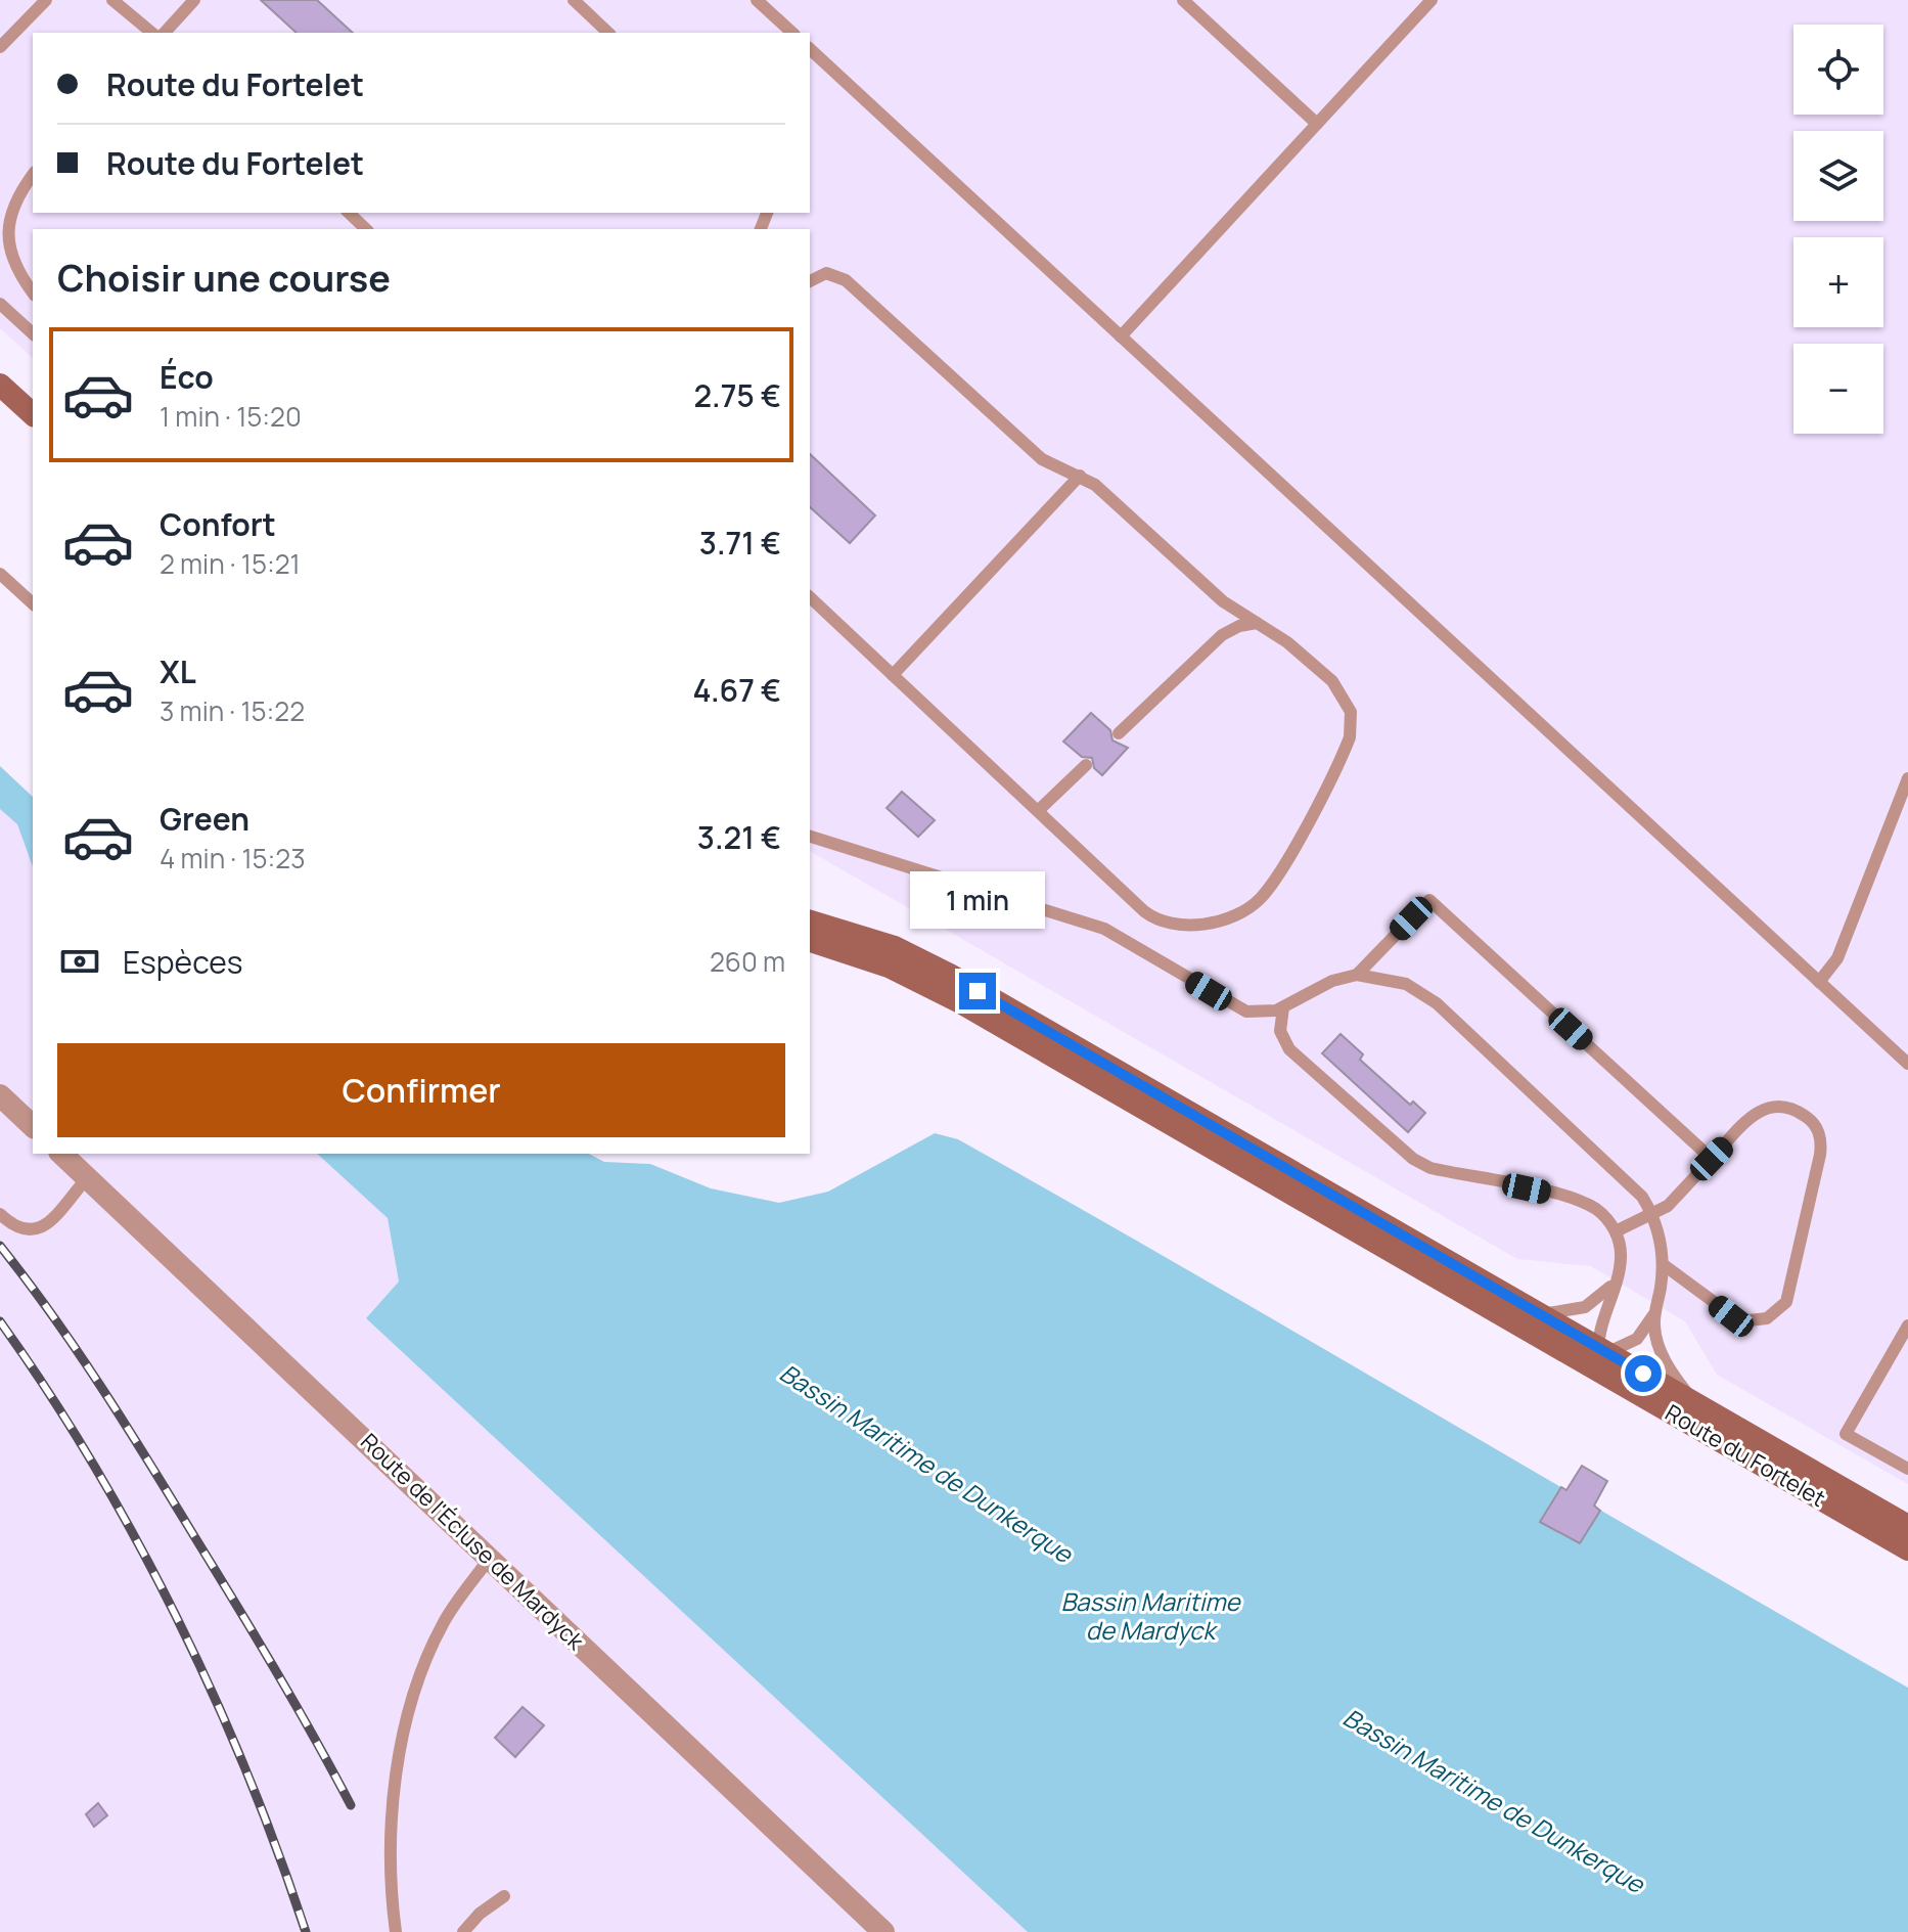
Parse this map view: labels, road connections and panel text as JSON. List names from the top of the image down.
{
  "streets": {
    "main road": ["Route du Fortelet"],
    "street": ["Route de l'Écluse de Mardyck"]
  },
  "water": ["Bassin Maritime de Dunkerque", "Bassin Maritime de Mardyck"],
  "page": {
    "map_buttons": ["+", "−"],
    "banner": ["Route du Fortelet", "Route du Fortelet"],
    "heading": "Choisir une course",
    "list": [
      {
        "name": "Éco",
        "note": "1 min · 15:20",
        "value": "2.75 €"
      },
      {
        "name": "Confort",
        "note": "2 min · 15:21",
        "value": "3.71 €"
      },
      {
        "name": "XL",
        "note": "3 min · 15:22",
        "value": "4.67 €"
      },
      {
        "name": "Green",
        "note": "4 min · 15:23",
        "value": "3.21 €"
      }
    ],
    "bubble": "1 min",
    "pay": ["Espèces", "260 m"],
    "buttons": "Confirmer"
  }
}
